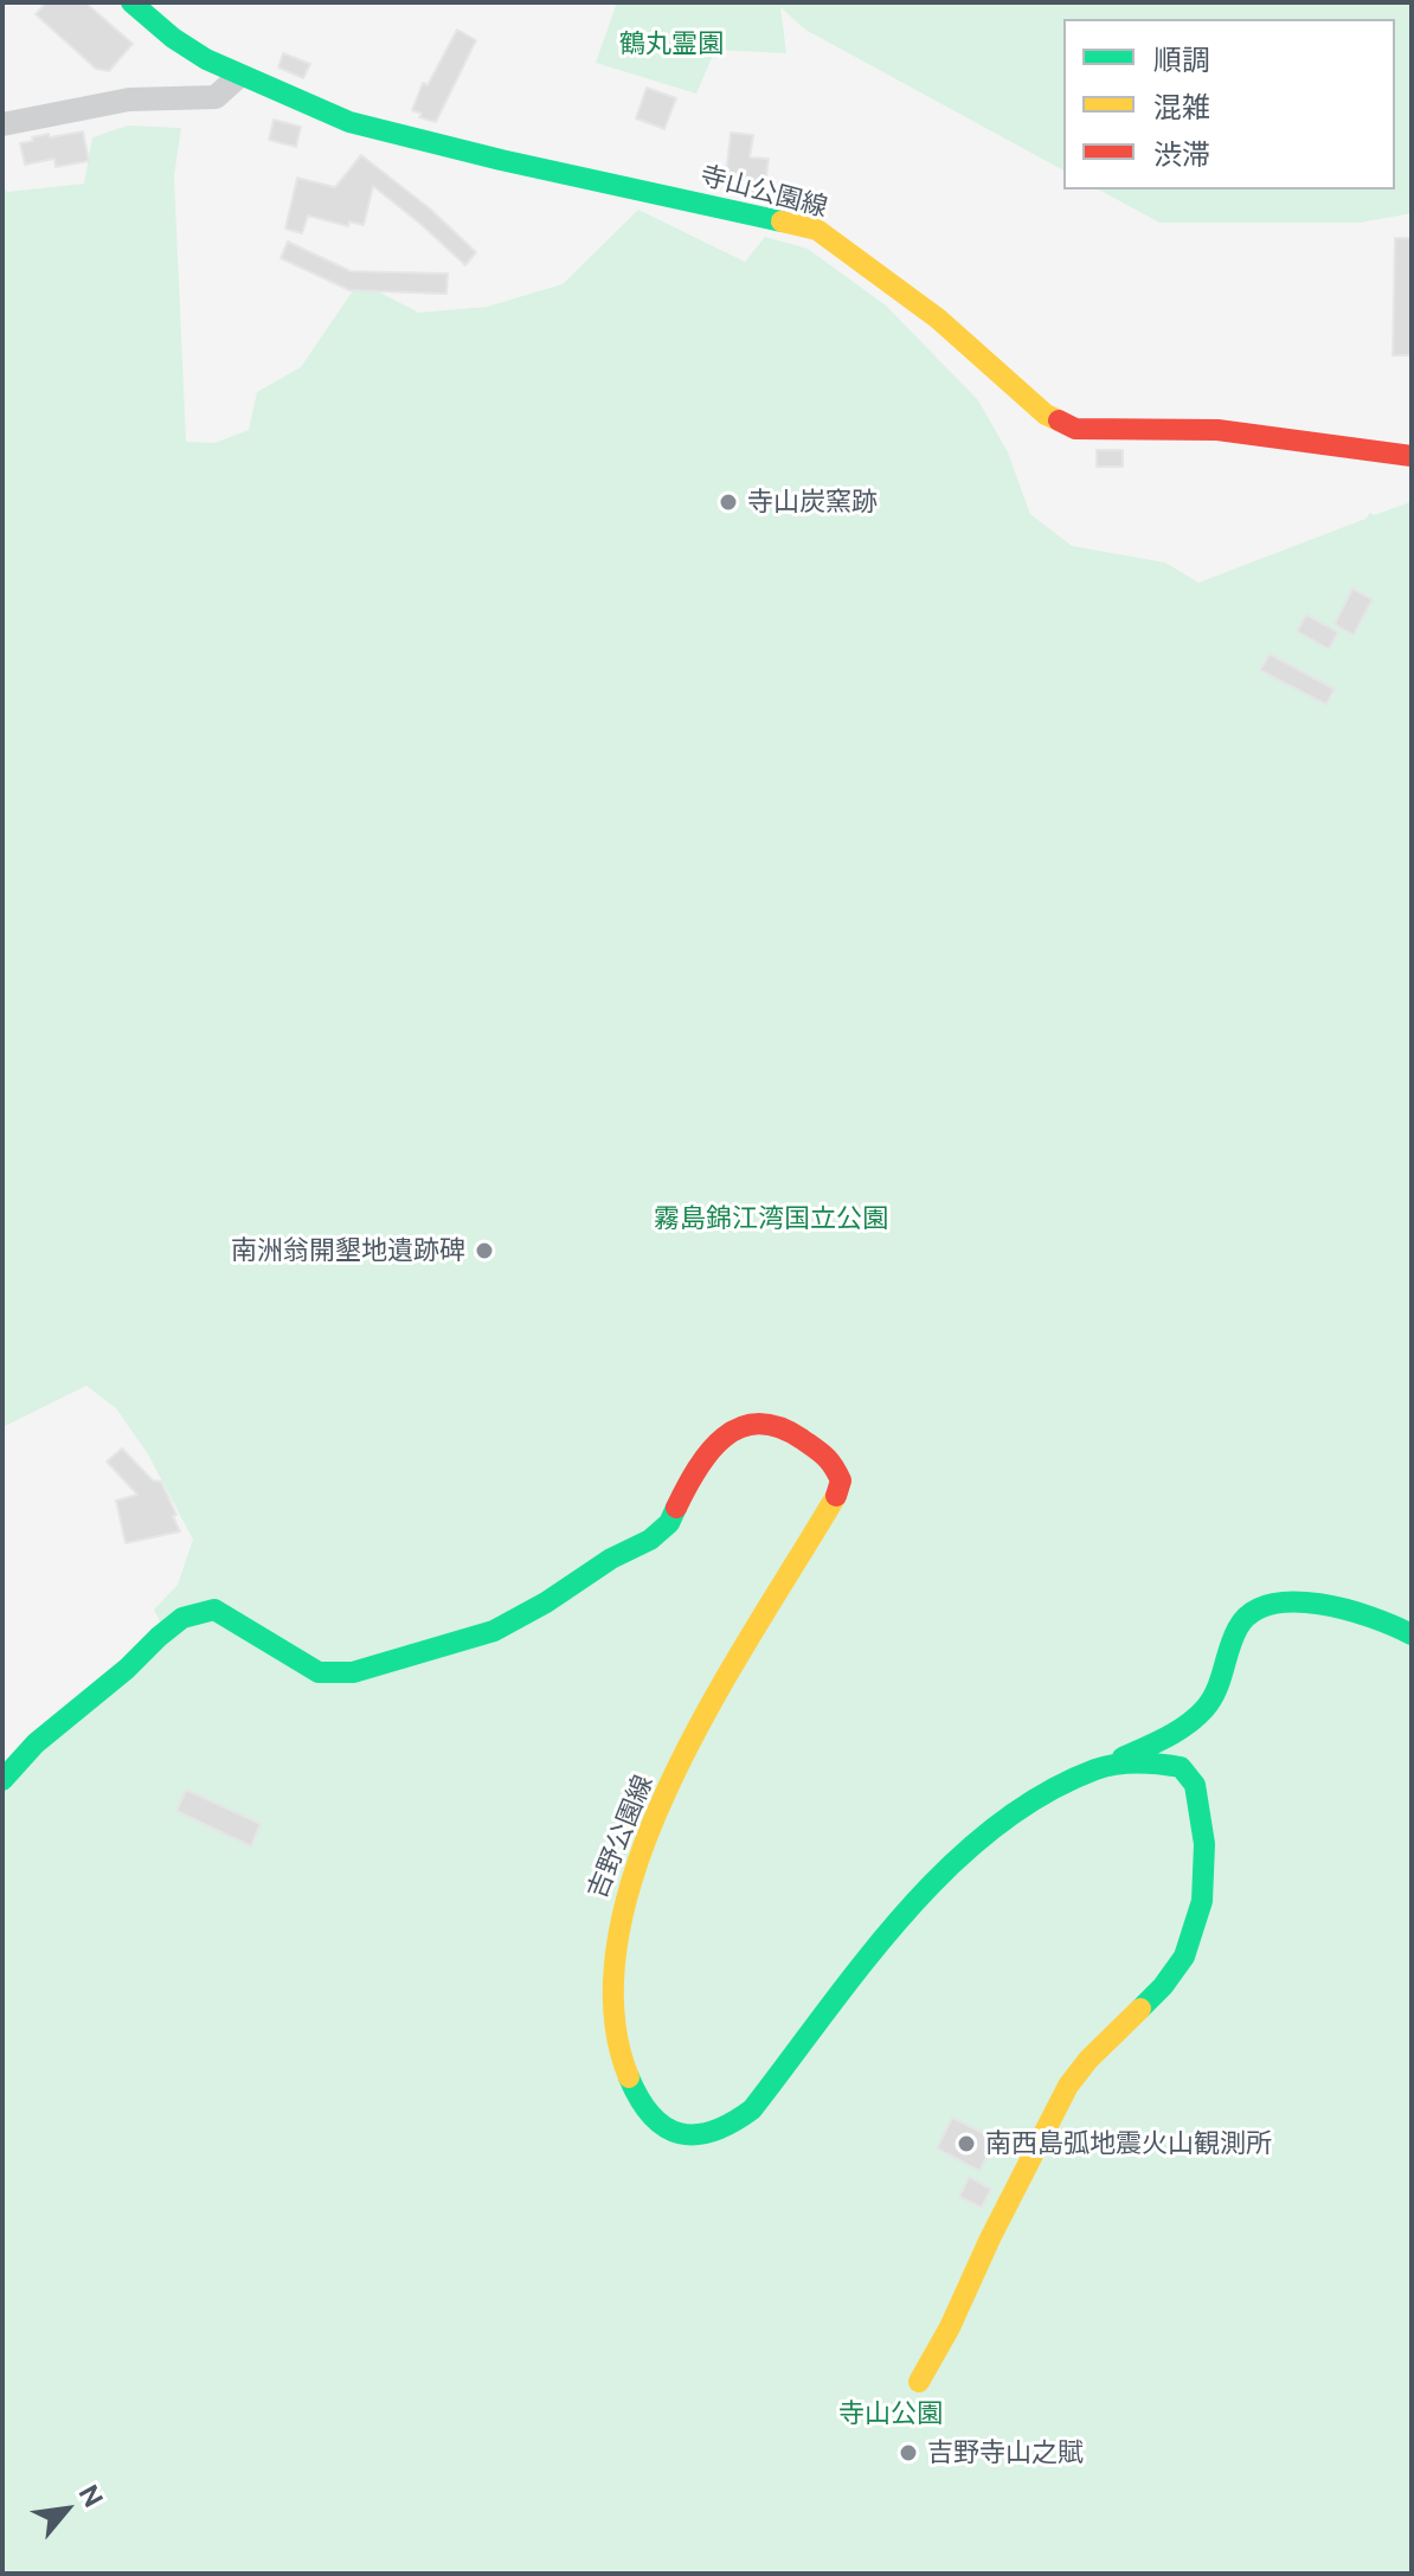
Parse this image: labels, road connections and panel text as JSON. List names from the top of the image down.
{
  "streets": {
    "main road": ["寺山公園線", "吉野公園線"]
  },
  "parks": ["鶴丸霊園", "霧島錦江湾国立公園", "寺山公園"],
  "places": [
    "寺山炭窯跡",
    "南洲翁開墾地遺跡碑",
    "南西島弧地震火山観測所",
    "吉野寺山之賦"
  ],
  "legend": ["順調", "混雑", "渋滞"],
  "north": "top right"
}
